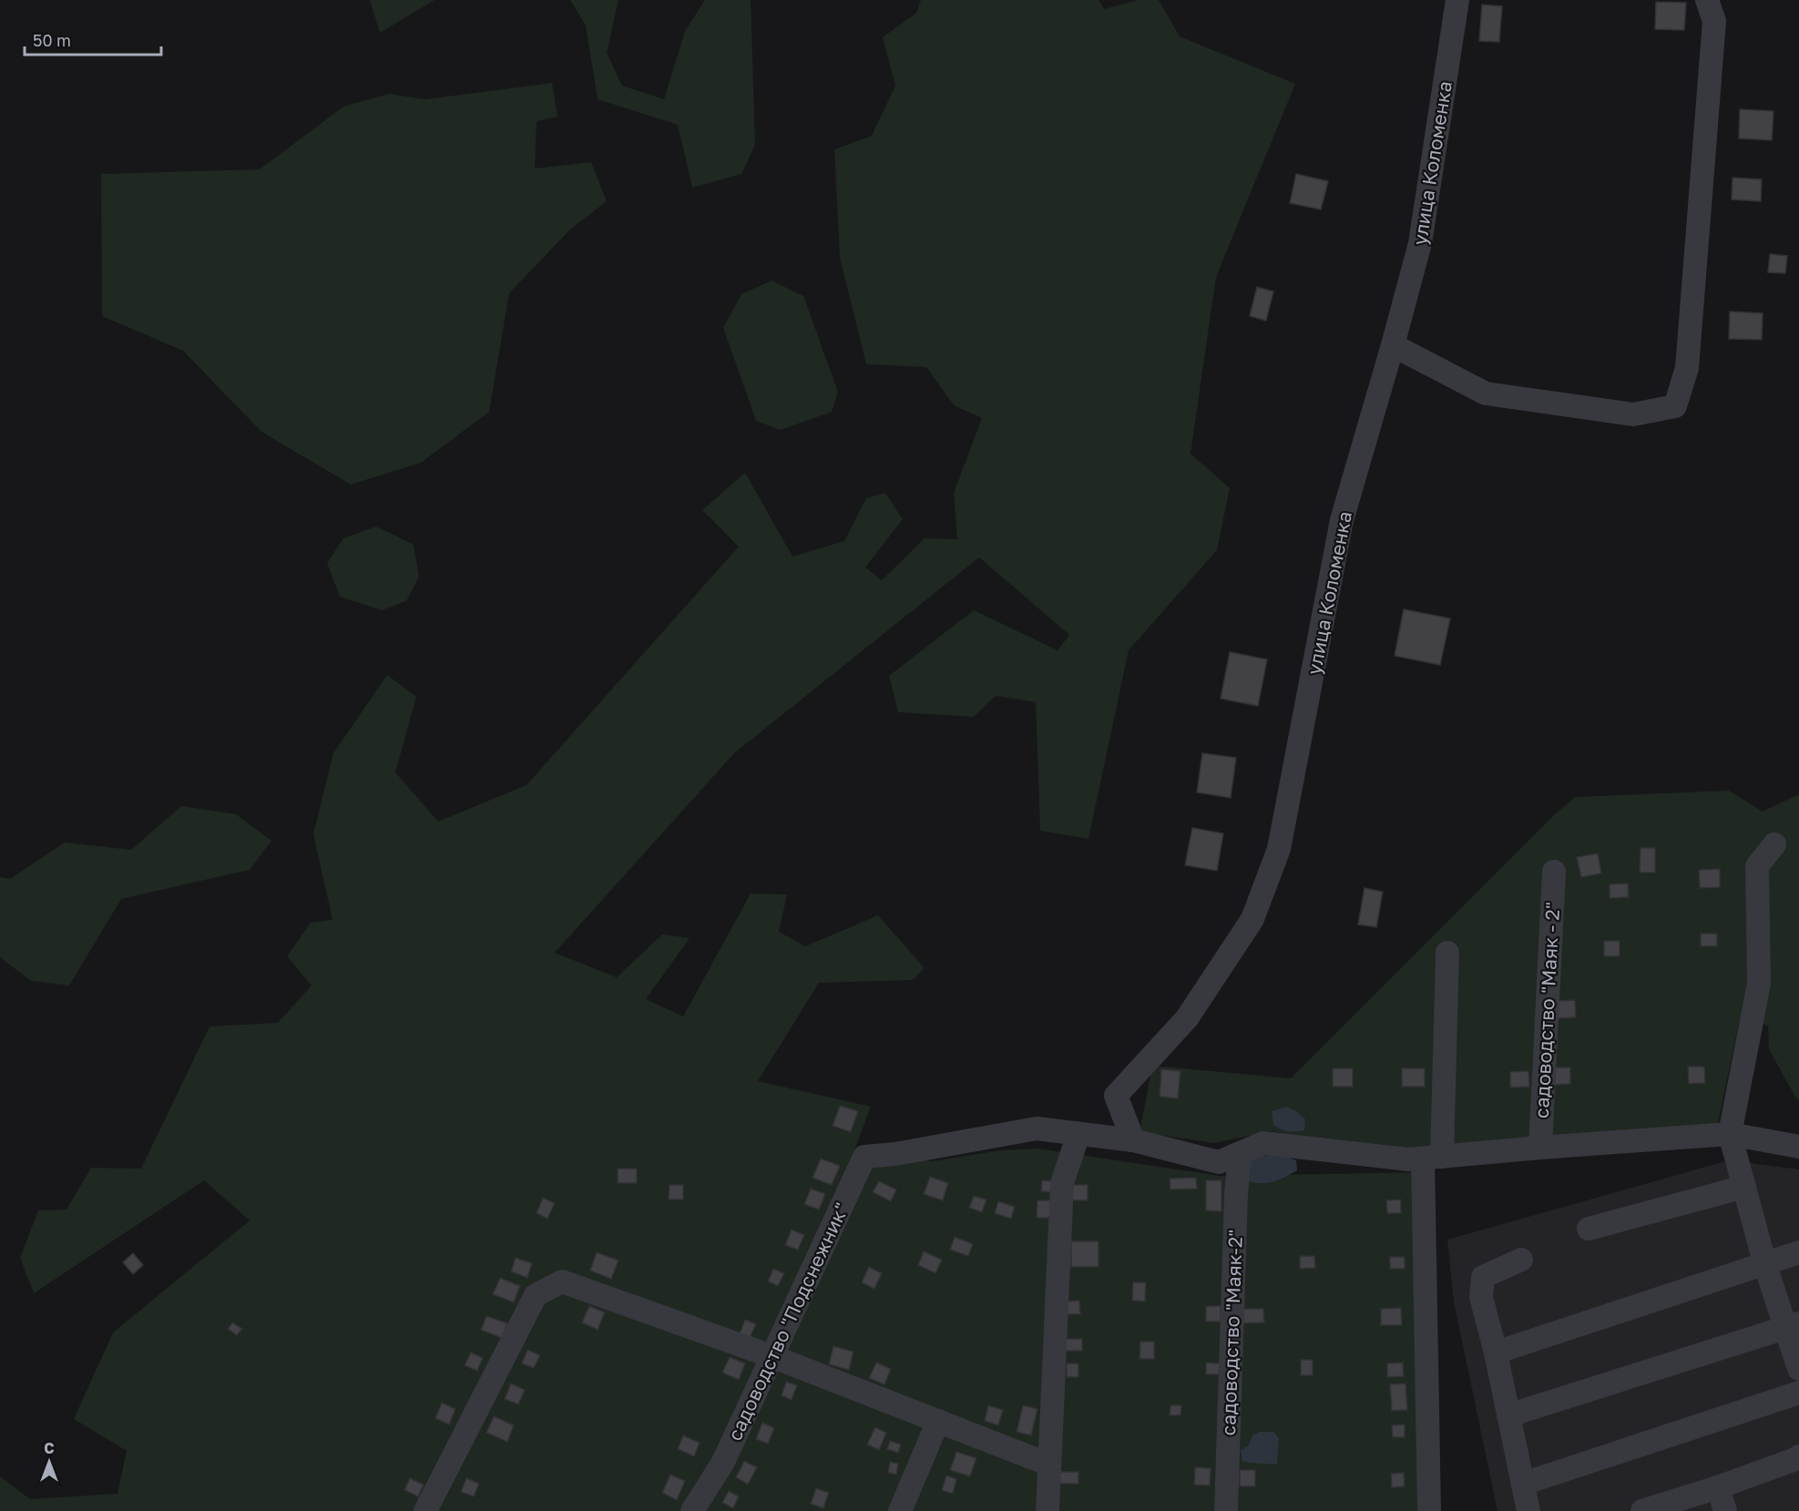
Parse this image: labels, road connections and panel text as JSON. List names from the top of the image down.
{
  "streets": {
    "street": [
      "улица Коломенка",
      "садоводство \"Маяк - 2\"",
      "садоводство \"Подснежник\"",
      "садоводство \"Маяк-2\""
    ]
  },
  "scale_bar": "50 m",
  "north": "top"
}
